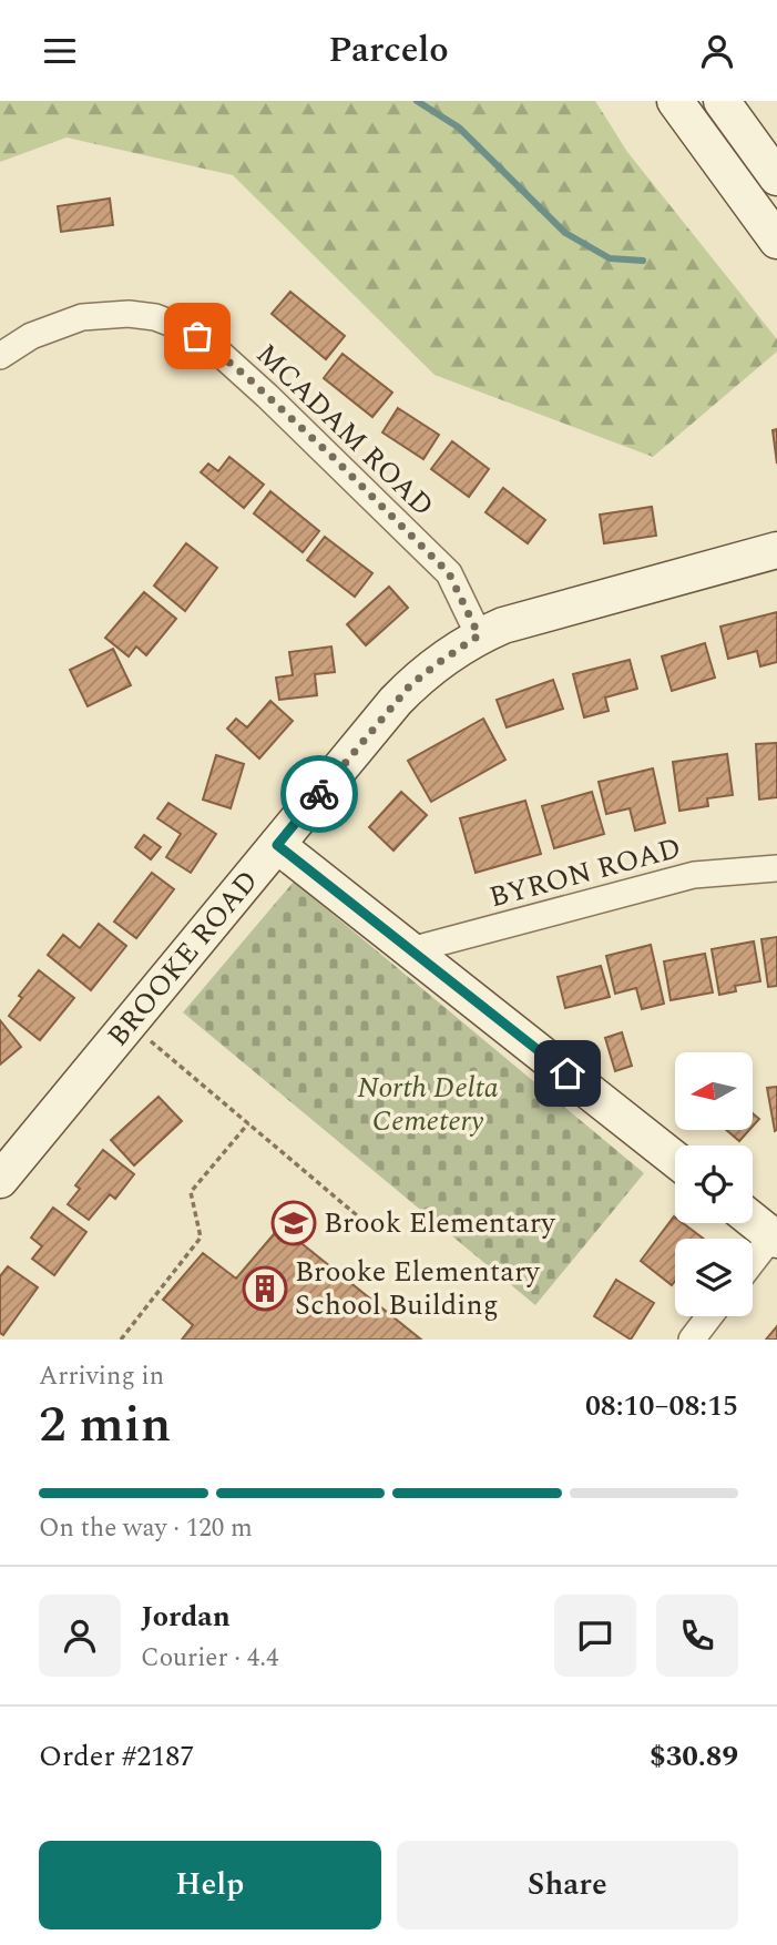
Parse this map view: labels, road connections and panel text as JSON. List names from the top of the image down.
{
  "streets": {
    "street": ["MCADAM ROAD", "BYRON ROAD", "BROOKE ROAD"]
  },
  "crossings": [
    ["MCADAM ROAD", "BROOKE ROAD"]
  ],
  "parks": ["North Delta Cemetery"],
  "places": {
    "school or university": ["Brook Elementary"],
    "building": ["Brooke Elementary School Building"]
  },
  "north": "left",
  "page": {
    "header": "Parcelo",
    "heading": ["2 min", "Arriving in", "08:10–08:15"],
    "panel": [
      "Jordan",
      "Courier · 4.4",
      "Order #2187",
      "$30.89"
    ],
    "bar": "On the way · 120 m",
    "buttons": ["Help", "Share"]
  }
}
